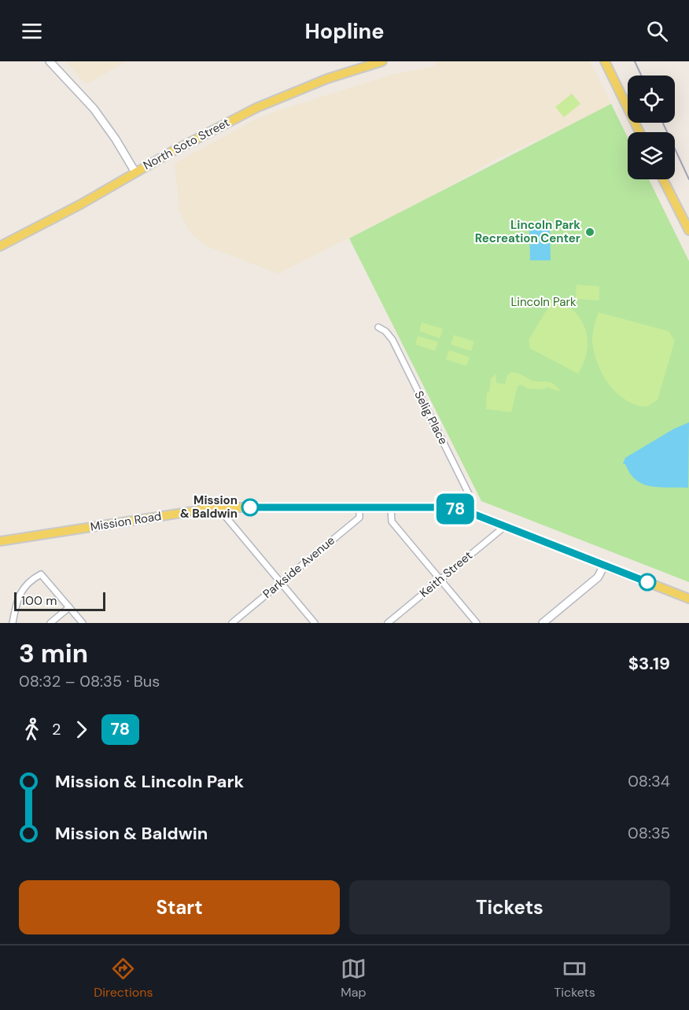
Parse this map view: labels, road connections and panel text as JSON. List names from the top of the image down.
{
  "streets": {
    "main road": ["North Soto Street", "Mission Road"],
    "street": ["Selig Place", "Parkside Avenue", "Keith Street"]
  },
  "crossings": [
    ["Selig Place", "Mission Road"],
    ["Mission Road", "Parkside Avenue"],
    ["Mission Road", "Keith Street"]
  ],
  "parks": ["Lincoln Park"],
  "places": ["Lincoln Park Recreation Center", "Mission & Baldwin"],
  "lines": ["bus line 78"],
  "scale_bar": "100 m",
  "page": {
    "header": "Hopline",
    "on_map": "78",
    "scale": "100 m",
    "heading": ["3 min", "08:32 – 08:35 · Bus", "$3.19"],
    "legs": ["2", "78"],
    "list": [
      {
        "name": "Mission & Lincoln Park",
        "value": "08:34"
      },
      {
        "name": "Mission & Baldwin",
        "value": "08:35"
      }
    ],
    "buttons": ["Start", "Tickets"],
    "tabs": ["Directions", "Map", "Tickets"]
  }
}
